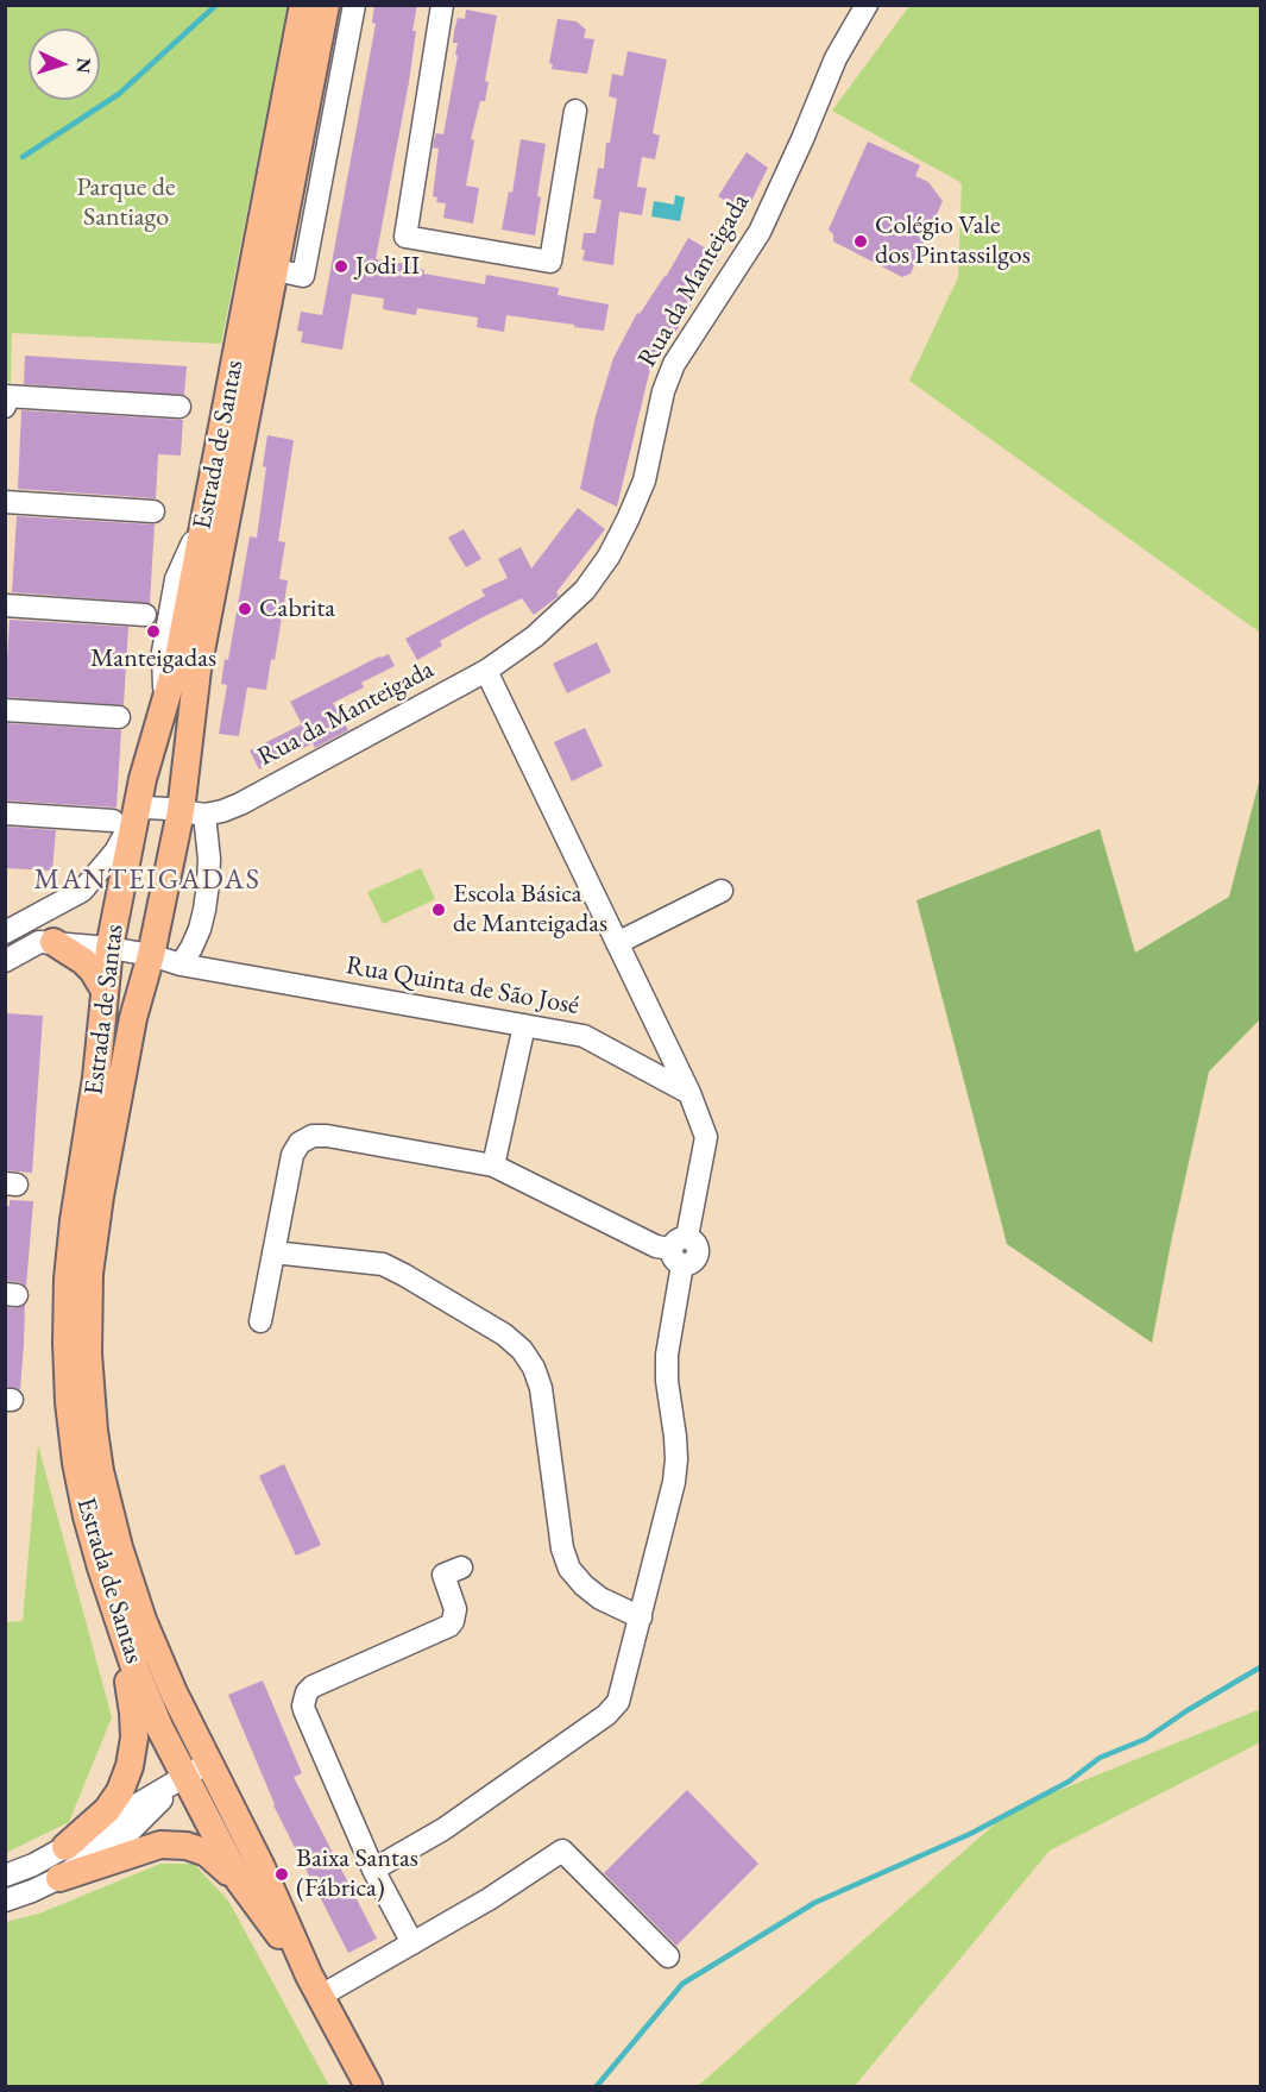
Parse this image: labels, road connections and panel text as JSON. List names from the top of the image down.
{
  "streets": {
    "main road": ["Estrada de Santas"],
    "street": ["Rua da Manteigada", "Rua Quinta de São José"]
  },
  "crossings": [
    ["Rua da Manteigada", "Estrada de Santas"],
    ["Estrada de Santas", "Rua Quinta de São José"]
  ],
  "districts": ["MANTEIGADAS"],
  "parks": ["Parque de Santiago"],
  "places": [
    "Colégio Vale dos Pintassilgos",
    "Jodi II",
    "Cabrita",
    "Manteigadas",
    "Escola Básica de Manteigadas",
    "Baixa Santas (Fábrica)"
  ],
  "north": "right"
}
